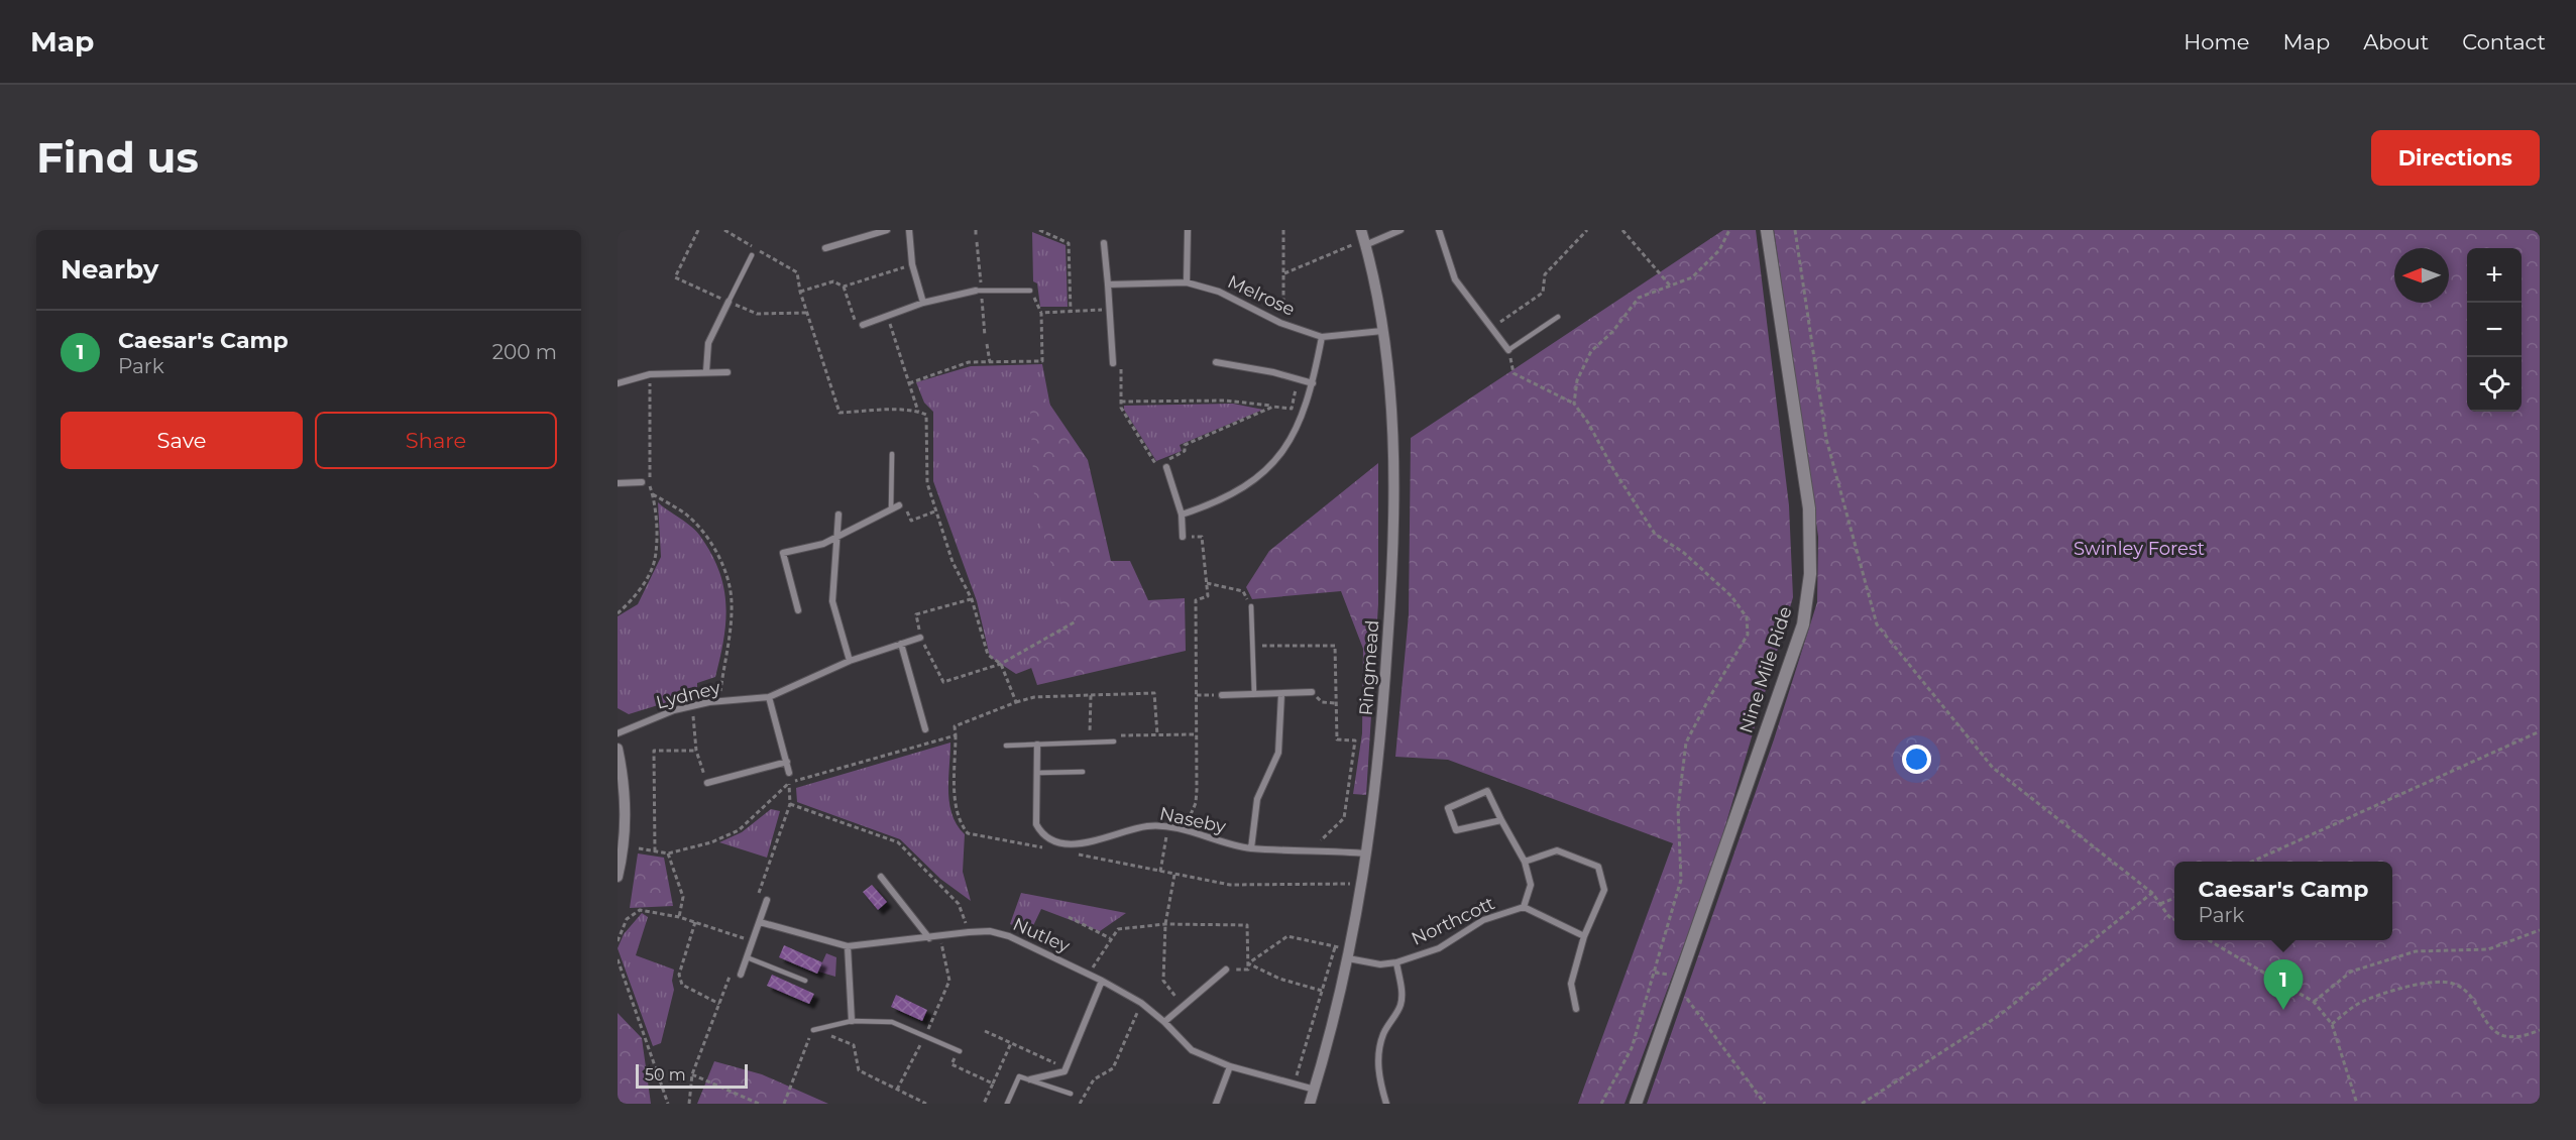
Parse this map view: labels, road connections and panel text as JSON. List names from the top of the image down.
{
  "streets": {
    "main road": ["Nine Mile Ride"],
    "street": [
      "Melrose",
      "Ringmead",
      "Lydney",
      "Naseby",
      "Northcott",
      "Nutley"
    ]
  },
  "crossings": [
    ["Melrose", "Ringmead"],
    ["Ringmead", "Naseby"],
    ["Ringmead", "Northcott"],
    ["Ringmead", "Nutley"]
  ],
  "parks": ["Swinley Forest"],
  "scale_bar": "50 m",
  "north": "left",
  "page": {
    "header": "Map",
    "nav": [
      "Home",
      "Map",
      "About",
      "Contact"
    ],
    "buttons": [
      "Directions",
      ["Save", "Share"]
    ],
    "title": "Find us",
    "heading": "Nearby",
    "map_buttons": ["+", "−"],
    "list": [
      {
        "mark": "1",
        "name": "Caesar's Camp",
        "note": "Park",
        "value": "200 m"
      }
    ],
    "popup": ["Caesar's Camp", "Park"],
    "pins": "1",
    "scale": "50 m"
  }
}
